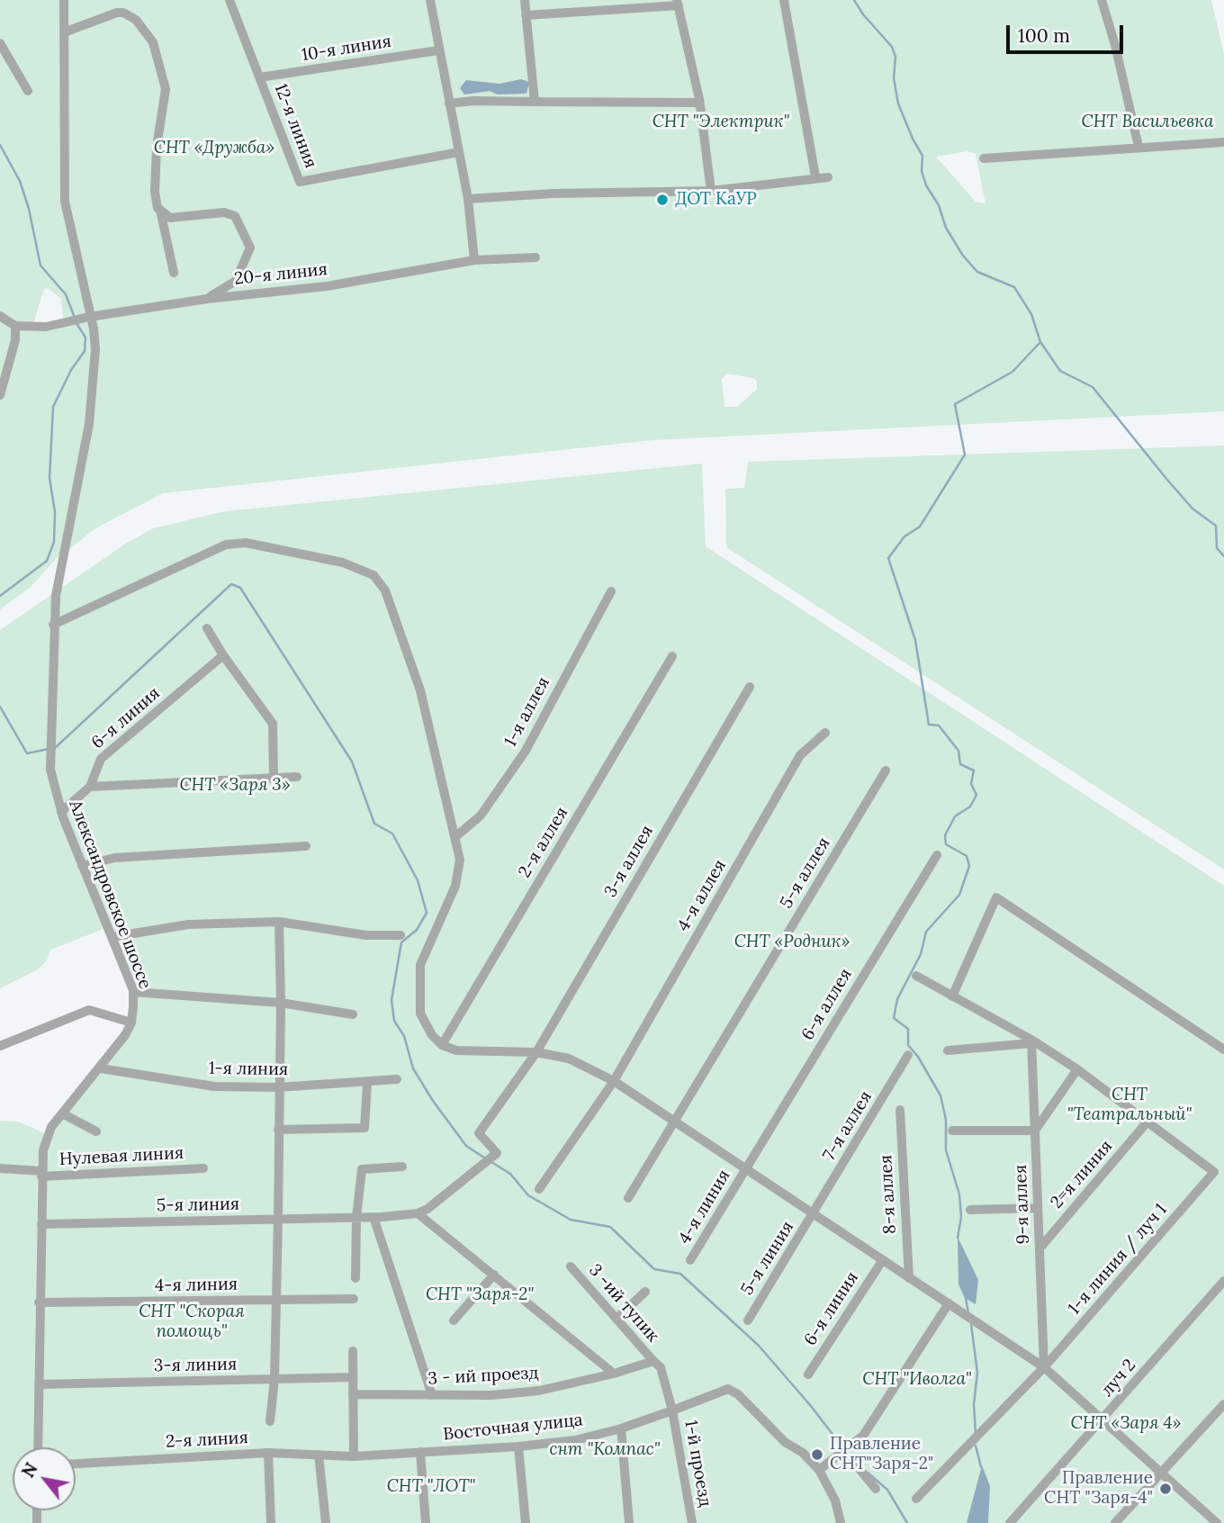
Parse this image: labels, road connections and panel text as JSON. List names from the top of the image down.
{
  "streets": {
    "street": [
      "10-я линия",
      "12-я линия",
      "20-я линия",
      "1-я аллея",
      "6-я линия",
      "2-я аллея",
      "3-я аллея",
      "5-я аллея",
      "Александровское шоссе",
      "4-я аллея",
      "6-я аллея",
      "1-я линия",
      "7-я аллея",
      "Нулевая линия",
      "2=я линия",
      "8-я аллея",
      "9-я аллея",
      "5-я линия",
      "4-я линия",
      "1-я линия / луч 1",
      "3 -ий тупик",
      "3-я линия",
      "3 - ий проезд",
      "луч 2",
      "Восточная улица",
      "2-я линия",
      "1-й проезд"
    ]
  },
  "crossings": [
    ["10-я линия", "12-я линия"],
    ["20-я линия", "Александровское шоссе"],
    ["6-я линия", "Александровское шоссе"],
    ["6-я аллея", "4-я линия"],
    ["7-я аллея", "5-я линия"],
    ["2=я линия", "9-я аллея"],
    ["2=я линия", "1-я линия / луч 1"],
    ["9-я аллея", "1-я линия / луч 1"],
    ["3 -ий тупик", "3 - ий проезд"],
    ["3 -ий тупик", "Восточная улица"],
    ["3 -ий тупик", "1-й проезд"],
    ["Восточная улица", "2-я линия"],
    ["Восточная улица", "1-й проезд"]
  ],
  "parks": [
    "СНТ \"Электрик\"",
    "СНТ Васильевка",
    "СНТ «Дружба»",
    "СНТ «Заря 3»",
    "СНТ «Родник»",
    "СНТ \"Театральный\"",
    "СНТ \"Заря-2\"",
    "СНТ \"Скорая помощь\"",
    "СНТ \"Иволга\"",
    "СНТ «Заря 4»",
    "снт \"Компас\"",
    "СНТ \"ЛОТ\""
  ],
  "places": ["ДОТ КаУР", "Правление СНТ\"Заря-2\"", "Правление СНТ \"Заря-4\""],
  "scale_bar": "100 m",
  "north": "top left"
}
